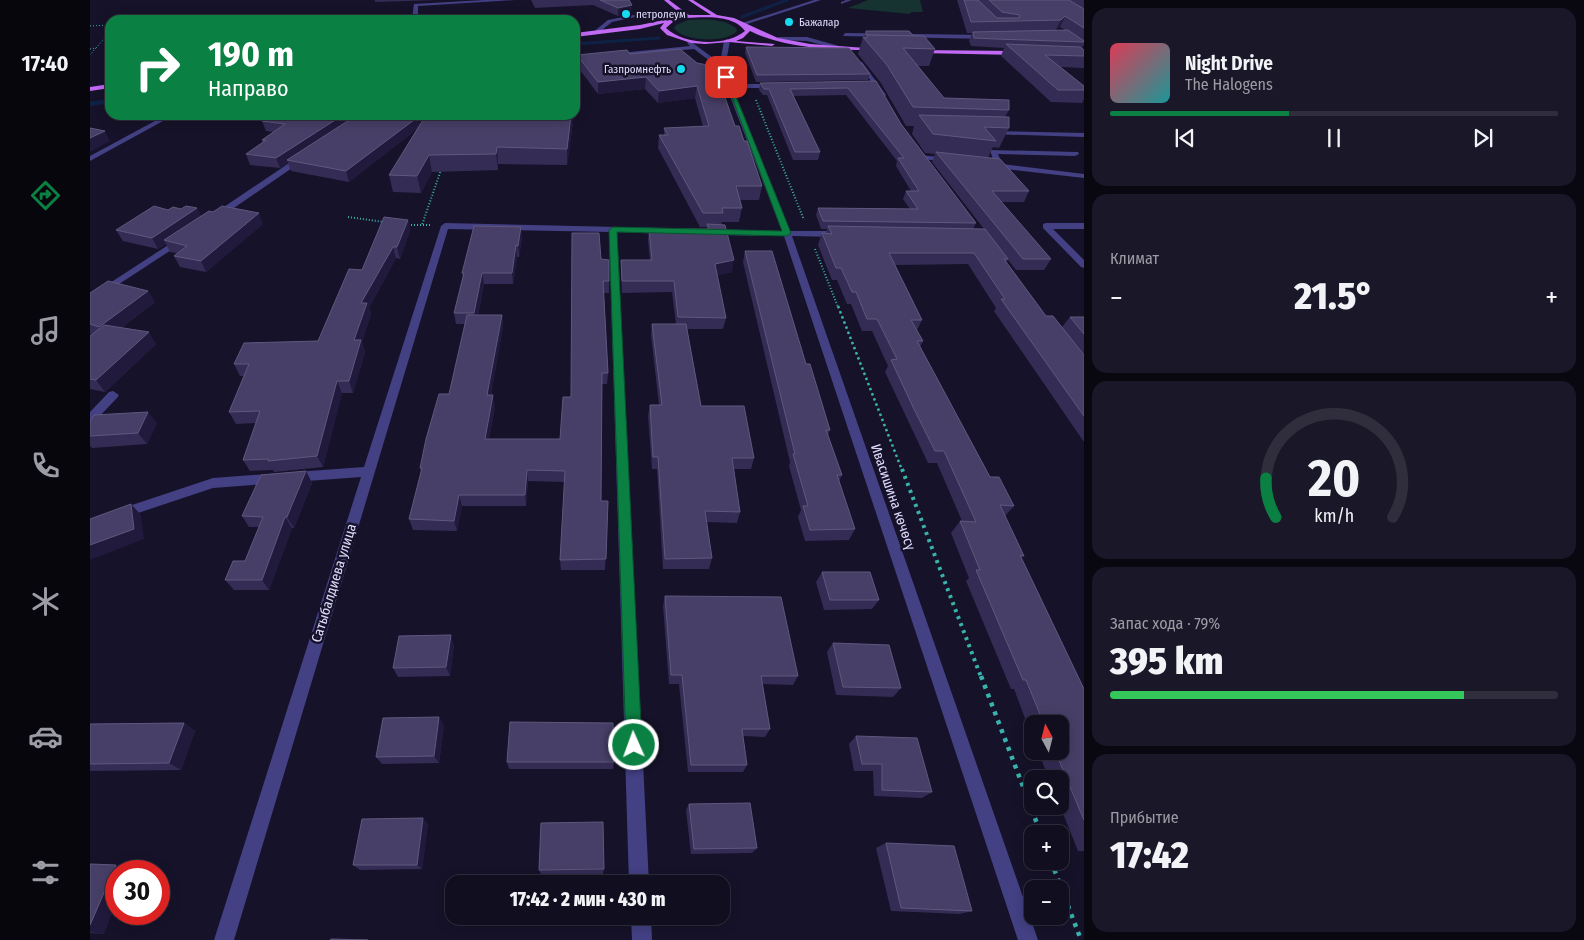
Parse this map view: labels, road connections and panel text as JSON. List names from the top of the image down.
{
  "streets": {
    "street": ["Ивасишина көчөсү", "Сатыбалдиева улица"]
  },
  "places": ["петролеум", "Бажалар", "Газпромнефть"],
  "north": "top",
  "page": {
    "tabs": "17:40",
    "turn": ["190 m", "Направо"],
    "song": ["Night Drive", "The Halogens"],
    "tile": [
      "Климат",
      ["Запас хода · 79%", "395 km"],
      ["Прибытие", "17:42"]
    ],
    "heat": ["−", "21.5°", "+"],
    "map_buttons": ["+", "−"],
    "limit": "30",
    "trip": "17:42 · 2 мин · 430 m",
    "gauge": ["20", "km/h"]
  }
}
